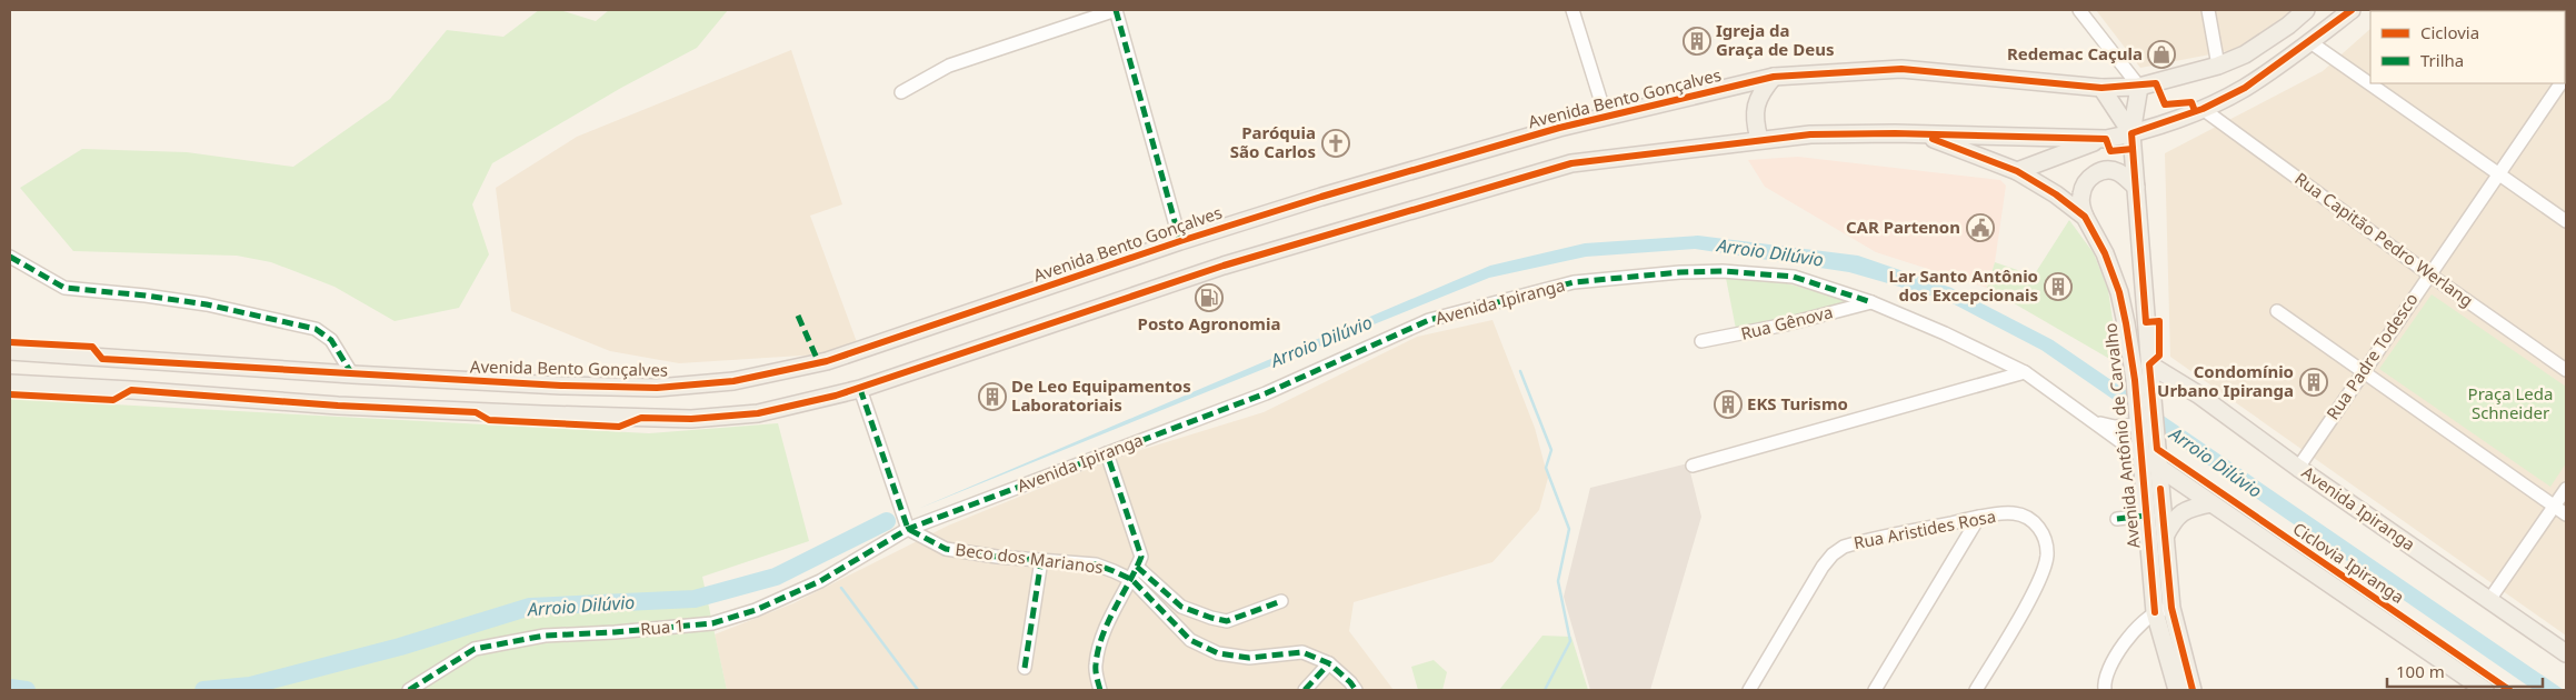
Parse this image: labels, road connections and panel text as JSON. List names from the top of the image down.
{
  "streets": {
    "main road": ["Avenida Bento Gonçalves", "Avenida Ipiranga", "Avenida Antônio de Carvalho"],
    "street": [
      "Rua Capitão Pedro Werlang",
      "Rua Gênova",
      "Rua Padre Todesco",
      "Rua Aristides Rosa",
      "Beco dos Marianos",
      "Rua 1"
    ],
    "cycle path": ["Ciclovia Ipiranga"]
  },
  "crossings": [
    ["Rua Capitão Pedro Werlang", "Rua Padre Todesco"],
    ["Avenida Ipiranga", "Rua Gênova"],
    ["Avenida Ipiranga", "Rua Padre Todesco"],
    ["Avenida Ipiranga", "Avenida Antônio de Carvalho"],
    ["Avenida Ipiranga", "Beco dos Marianos"],
    ["Avenida Ipiranga", "Rua 1"],
    ["Beco dos Marianos", "Rua 1"]
  ],
  "water": ["Arroio Dilúvio"],
  "parks": ["Praça Leda Schneider"],
  "places": {
    "building": [
      "Igreja da Graça de Deus",
      "Lar Santo Antônio dos Excepcionais",
      "Condomínio Urbano Ipiranga",
      "De Leo Equipamentos Laboratoriais",
      "EKS Turismo"
    ],
    "shop": ["Redemac Caçula"],
    "church": ["Paróquia São Carlos"],
    "public building": ["CAR Partenon"],
    "fuel station": ["Posto Agronomia"]
  },
  "legend": ["Ciclovia", "Trilha"],
  "scale_bar": "100 m"
}
